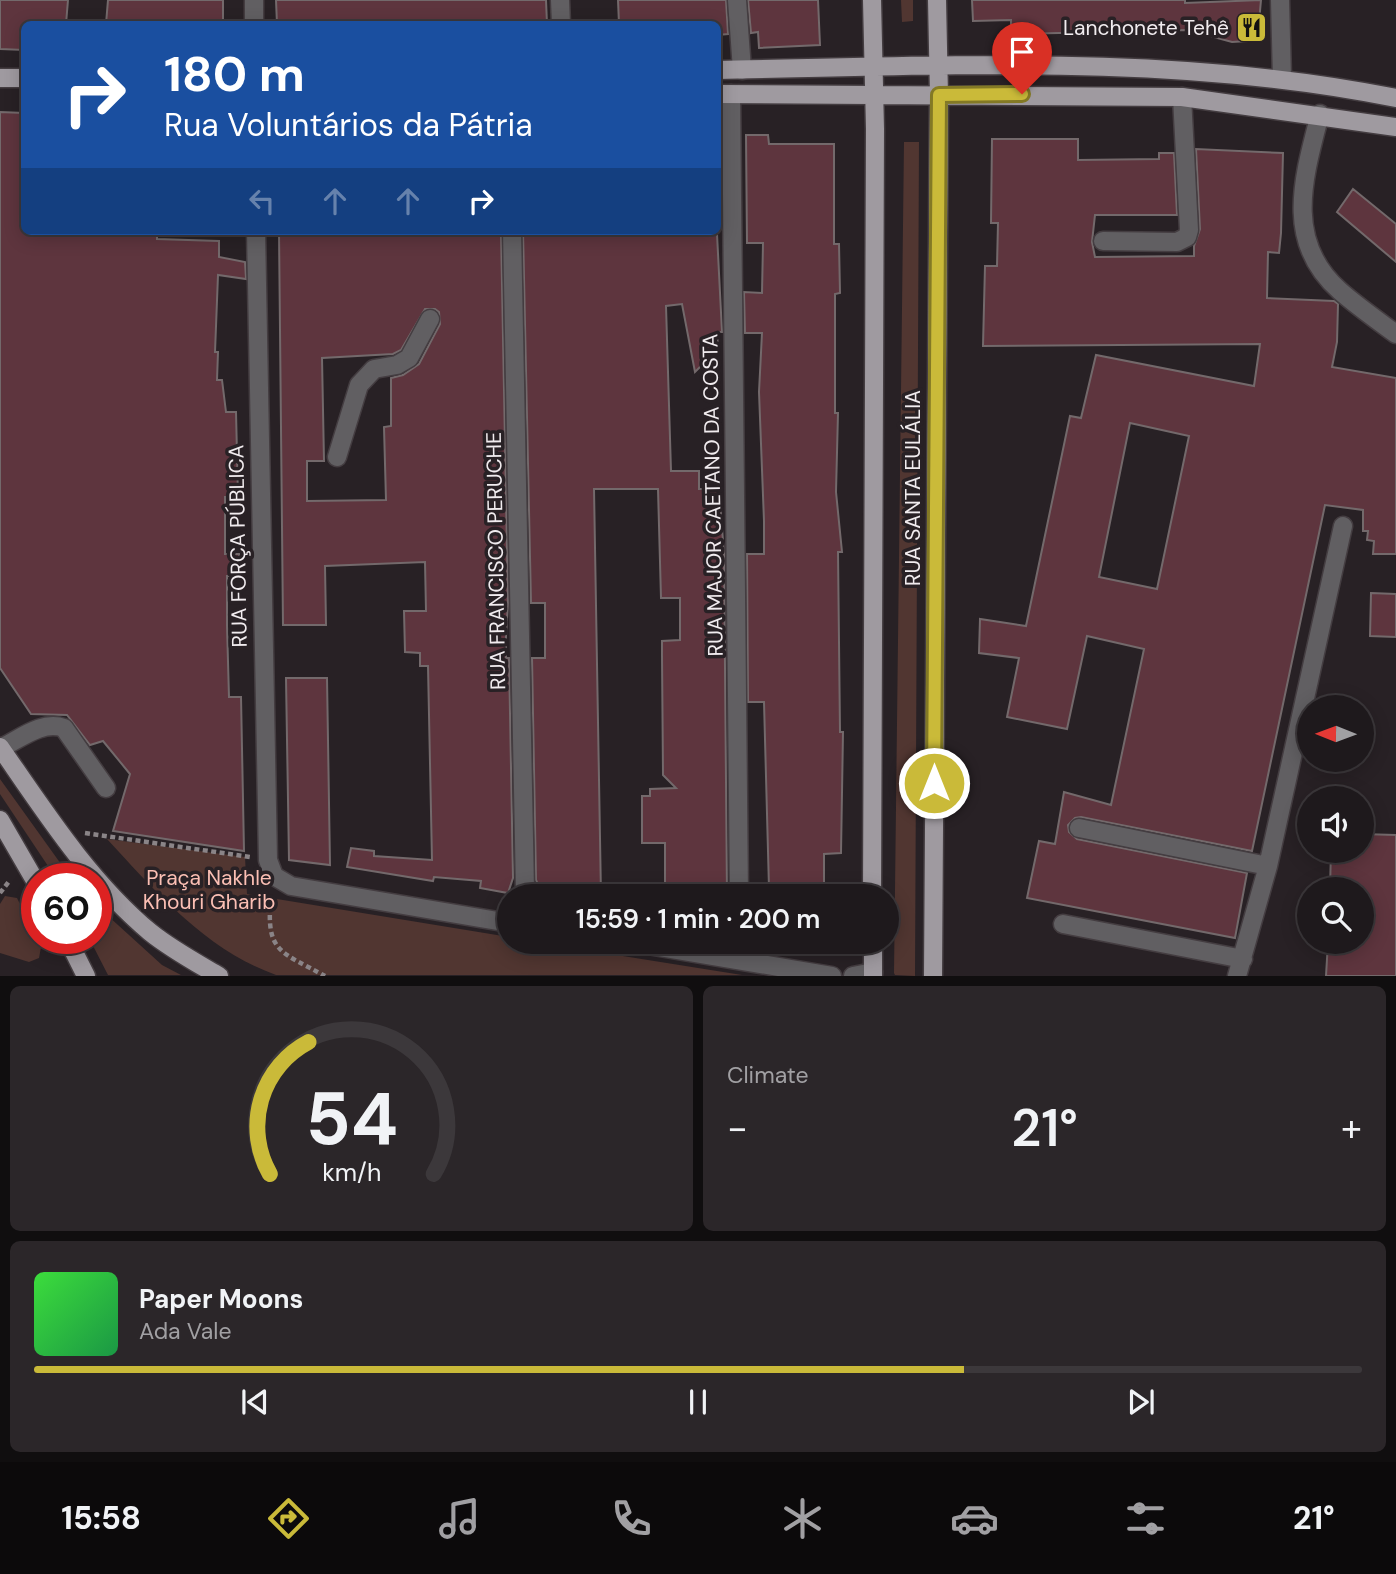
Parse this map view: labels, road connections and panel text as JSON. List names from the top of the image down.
{
  "streets": {
    "main road": ["RUA SANTA EULÁLIA"],
    "street": ["RUA MAJOR CAETANO DA COSTA", "RUA FORÇA PÚBLICA", "RUA FRANCISCO PERUCHE"]
  },
  "parks": ["Praça Nakhle Khouri Gharib"],
  "places": {
    "restaurant": ["Lanchonete Tehê"]
  },
  "north": "left",
  "page": {
    "turn": ["180 m", "Rua Voluntários da Pátria"],
    "limit": "60",
    "trip": "15:59 · 1 min · 200 m",
    "tile": "Climate",
    "heat": ["−", "21°", "+"],
    "song": ["Paper Moons", "Ada Vale"],
    "tabs": ["15:58", "21°"],
    "gauge": ["54", "km/h"]
  }
}
